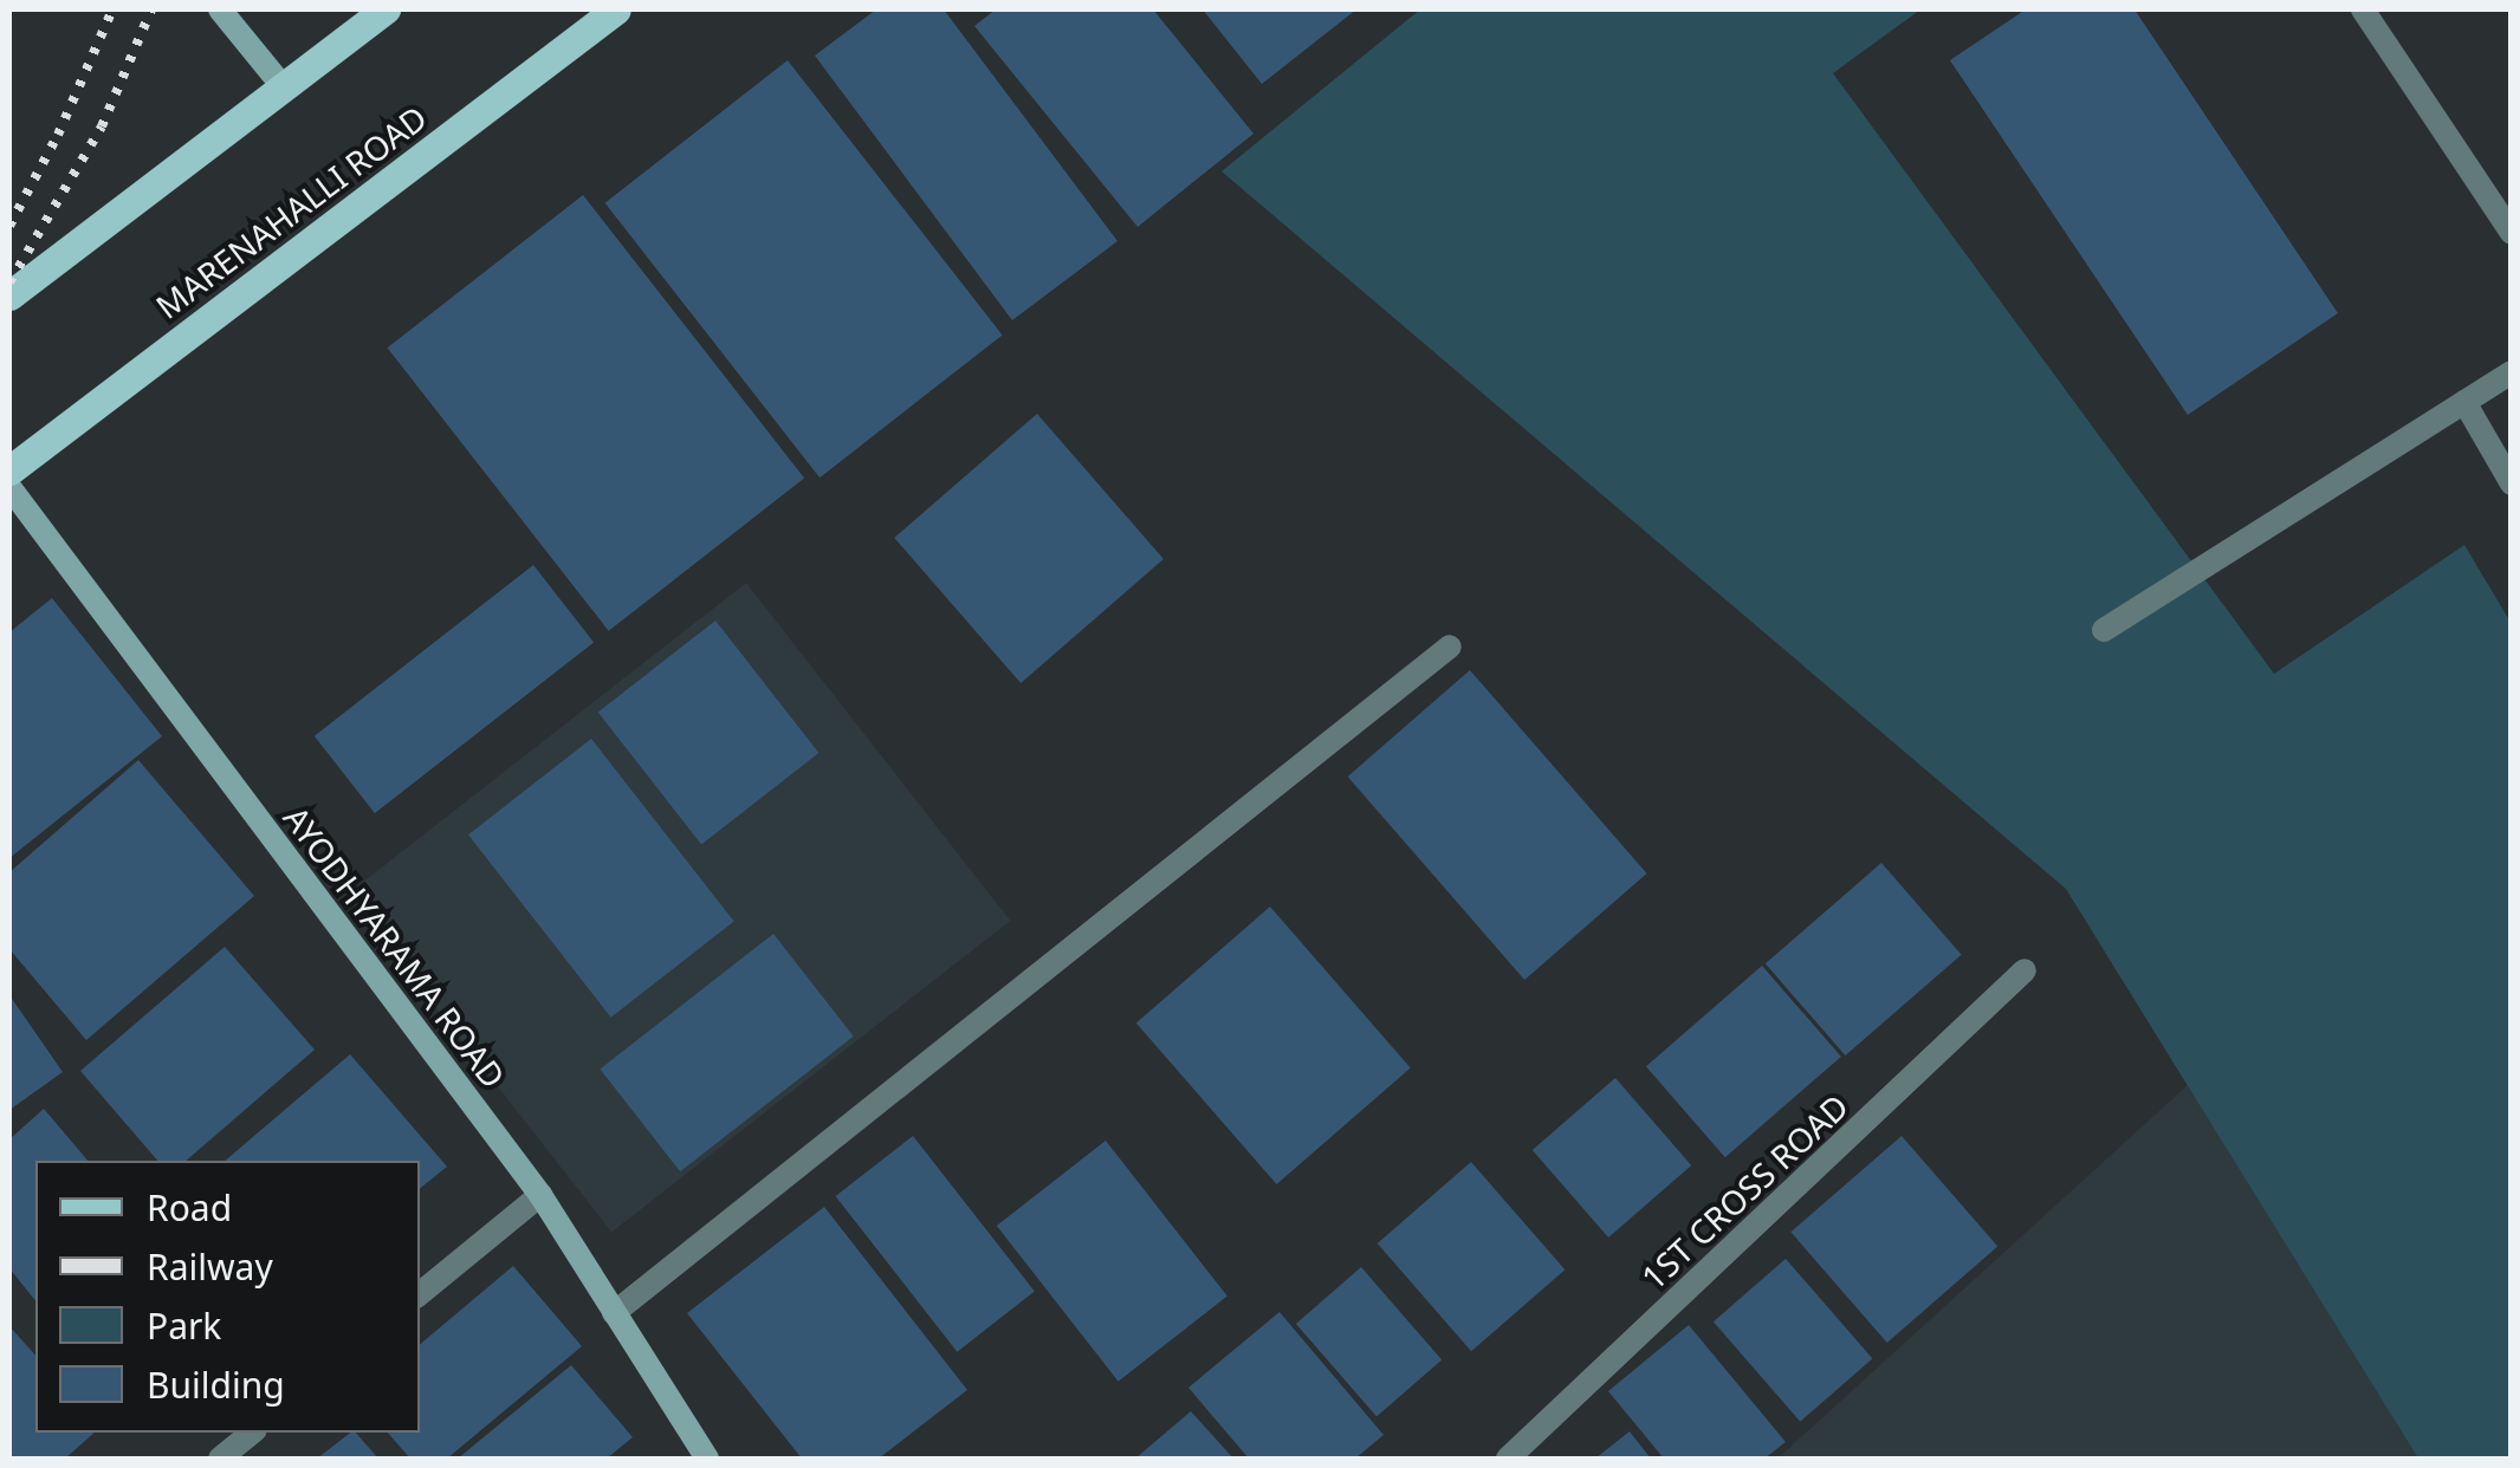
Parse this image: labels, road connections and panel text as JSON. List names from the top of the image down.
{
  "streets": {
    "main road": ["MARENAHALLI ROAD"],
    "street": ["AYODHYARAMA ROAD", "1ST CROSS ROAD"]
  },
  "legend": [
    "Road",
    "Railway",
    "Park",
    "Building"
  ]
}
